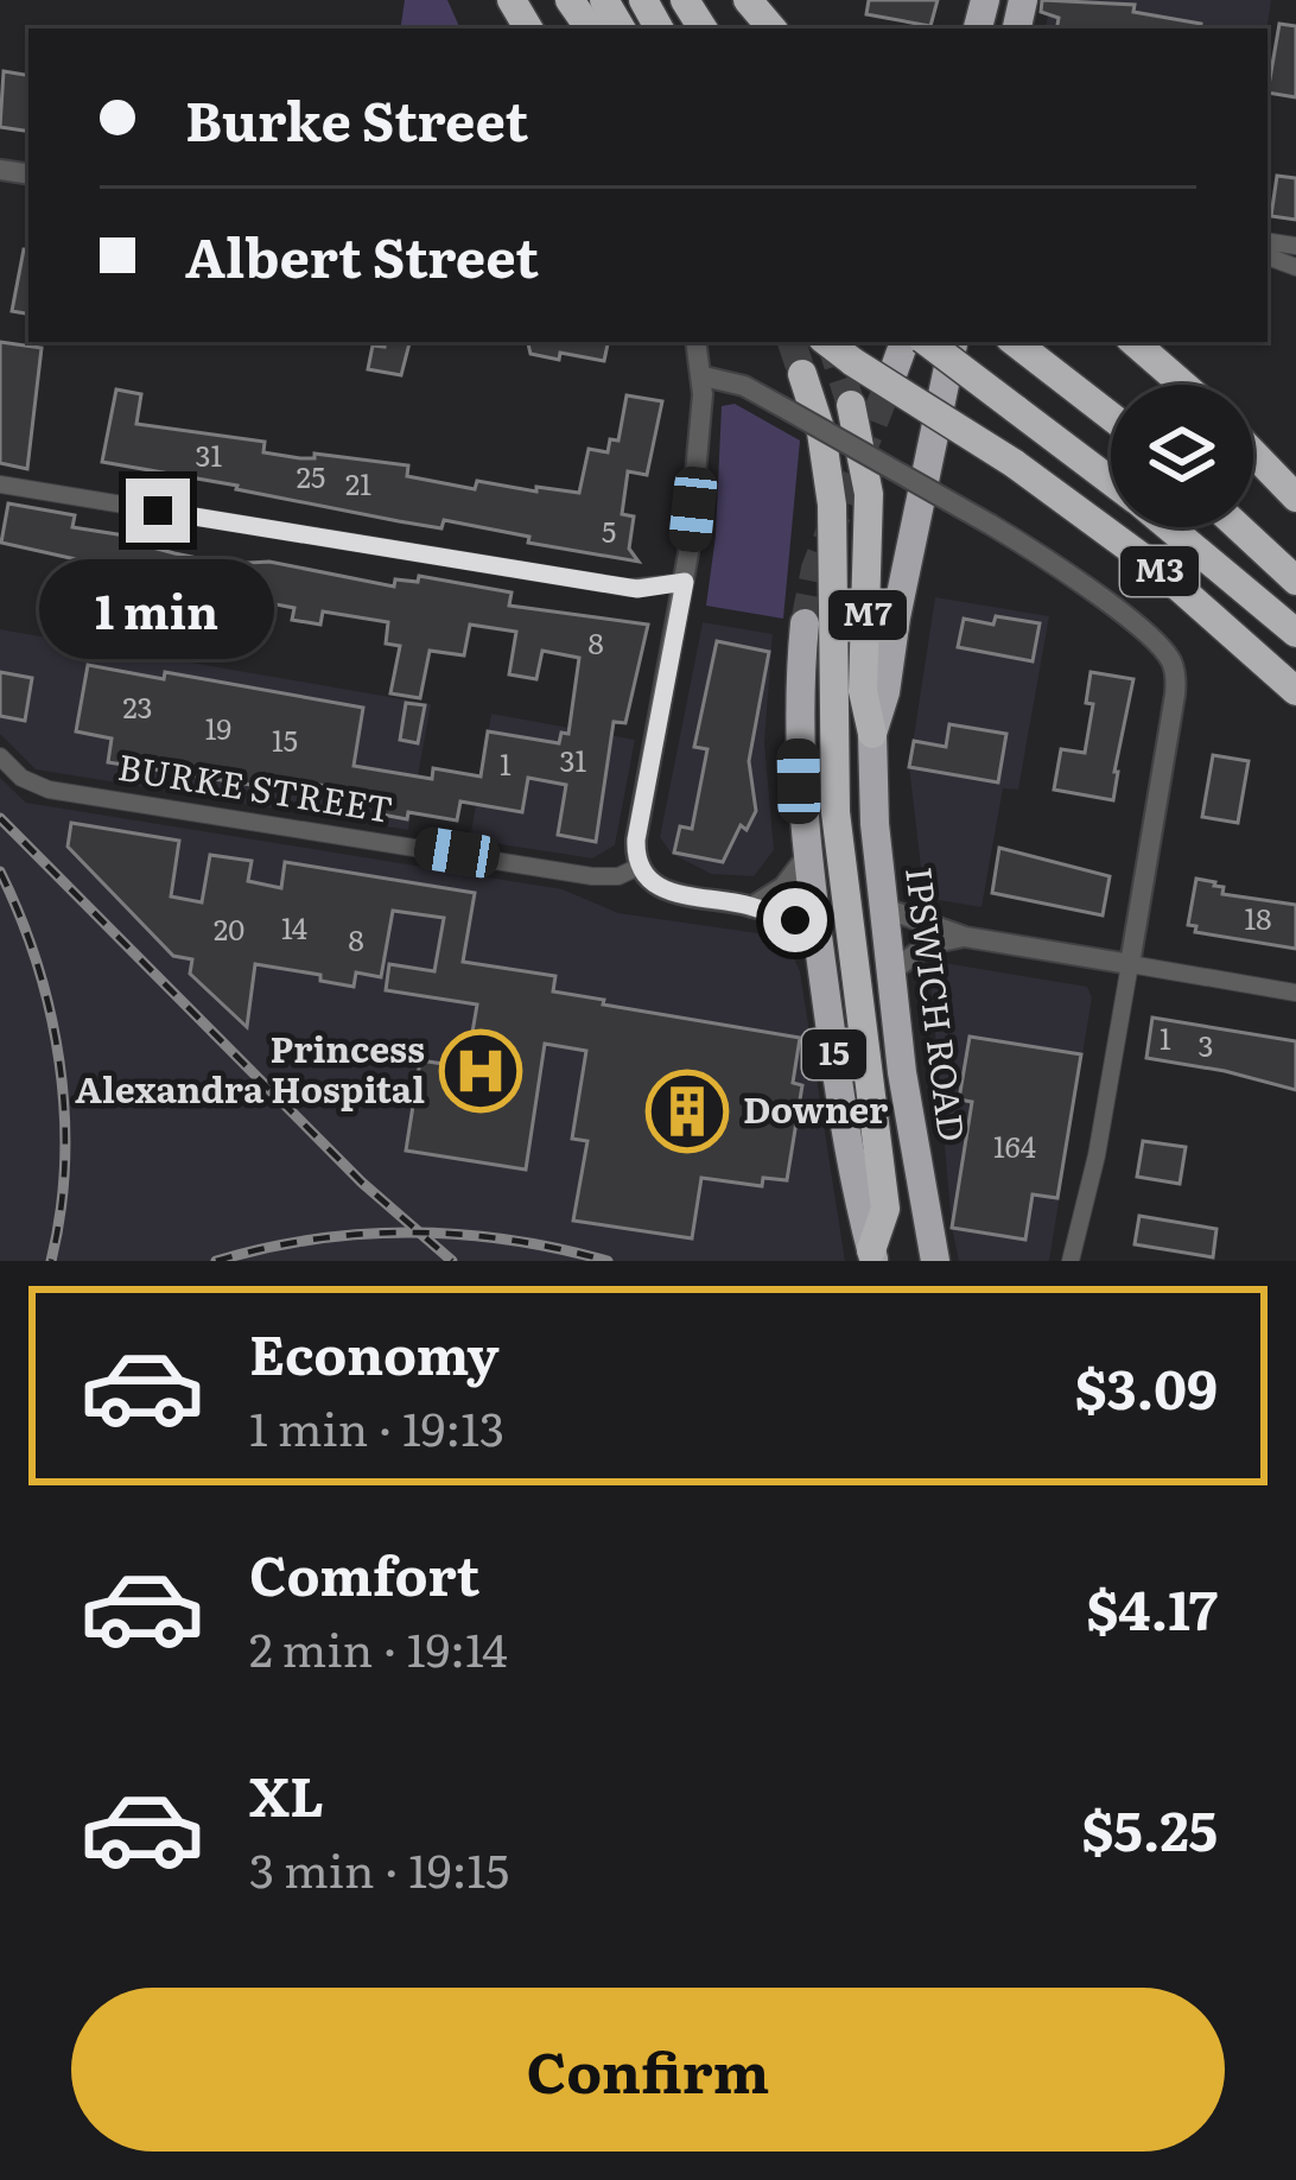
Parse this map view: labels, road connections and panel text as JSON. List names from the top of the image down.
{
  "streets": {
    "highway": [
      "M3",
      "M7",
      "IPSWICH ROAD",
      "15"
    ],
    "street": ["BURKE STREET"]
  },
  "crossings": [
    ["M7", "IPSWICH ROAD"],
    ["M7", "15"]
  ],
  "places": {
    "hospital": ["Princess Alexandra Hospital"],
    "building": ["Downer"]
  },
  "house_numbers": [
    "31",
    "25",
    "21",
    "5",
    "8",
    "23",
    "19",
    "15",
    "31",
    "1",
    "18",
    "14",
    "20",
    "8",
    "1",
    "3",
    "164"
  ],
  "page": {
    "banner": ["Burke Street", "Albert Street"],
    "bubble": "1 min",
    "list": [
      {
        "name": "Economy",
        "note": "1 min · 19:13",
        "value": "$3.09"
      },
      {
        "name": "Comfort",
        "note": "2 min · 19:14",
        "value": "$4.17"
      },
      {
        "name": "XL",
        "note": "3 min · 19:15",
        "value": "$5.25"
      }
    ],
    "buttons": "Confirm"
  }
}
